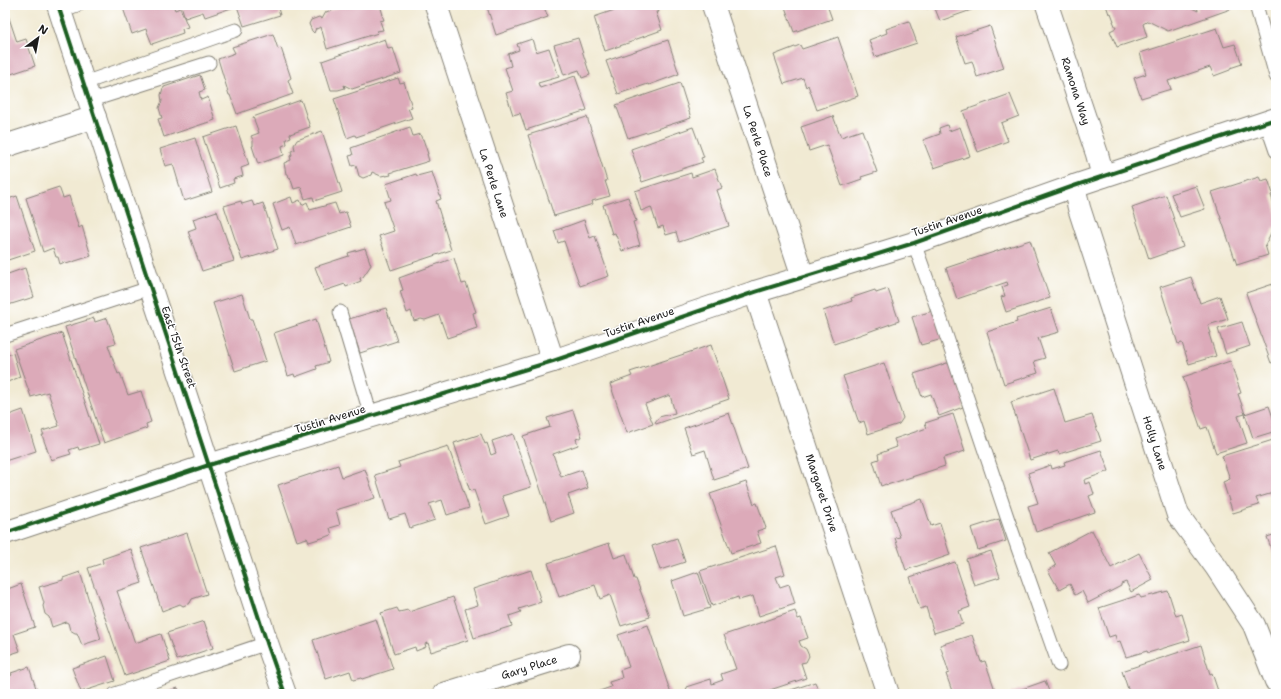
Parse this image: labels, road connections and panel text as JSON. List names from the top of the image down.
{
  "streets": {
    "street": [
      "Ramona Way",
      "La Perle Place",
      "La Perle Lane",
      "Tustin Avenue",
      "East 15th Street",
      "Holly Lane",
      "Margaret Drive",
      "Gary Place"
    ]
  },
  "crossings": [
    ["Ramona Way", "Tustin Avenue"],
    ["La Perle Place", "Tustin Avenue"],
    ["La Perle Lane", "Tustin Avenue"],
    ["Tustin Avenue", "East 15th Street"],
    ["Tustin Avenue", "Holly Lane"],
    ["Tustin Avenue", "Margaret Drive"]
  ],
  "north": "top right"
}
